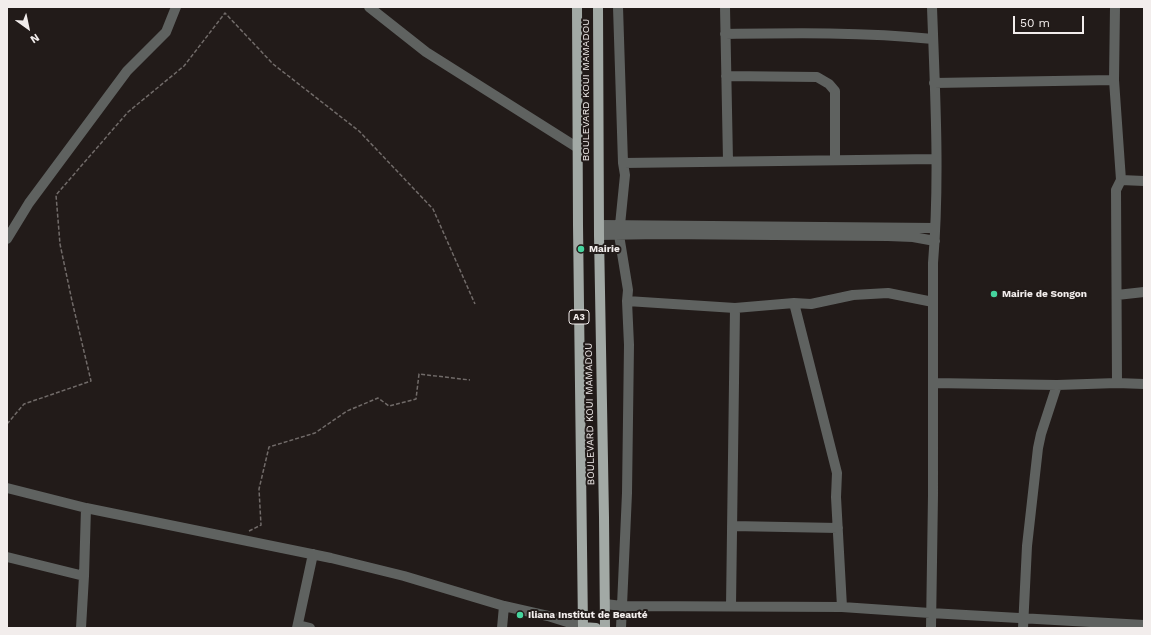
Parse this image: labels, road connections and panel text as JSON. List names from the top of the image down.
{
  "streets": {
    "main road": ["BOULEVARD KOUI MAMADOU", "A3"]
  },
  "places": ["Mairie", "Mairie de Songon", "Iliana Institut de Beauté"],
  "scale_bar": "50 m",
  "north": "bottom right"
}
